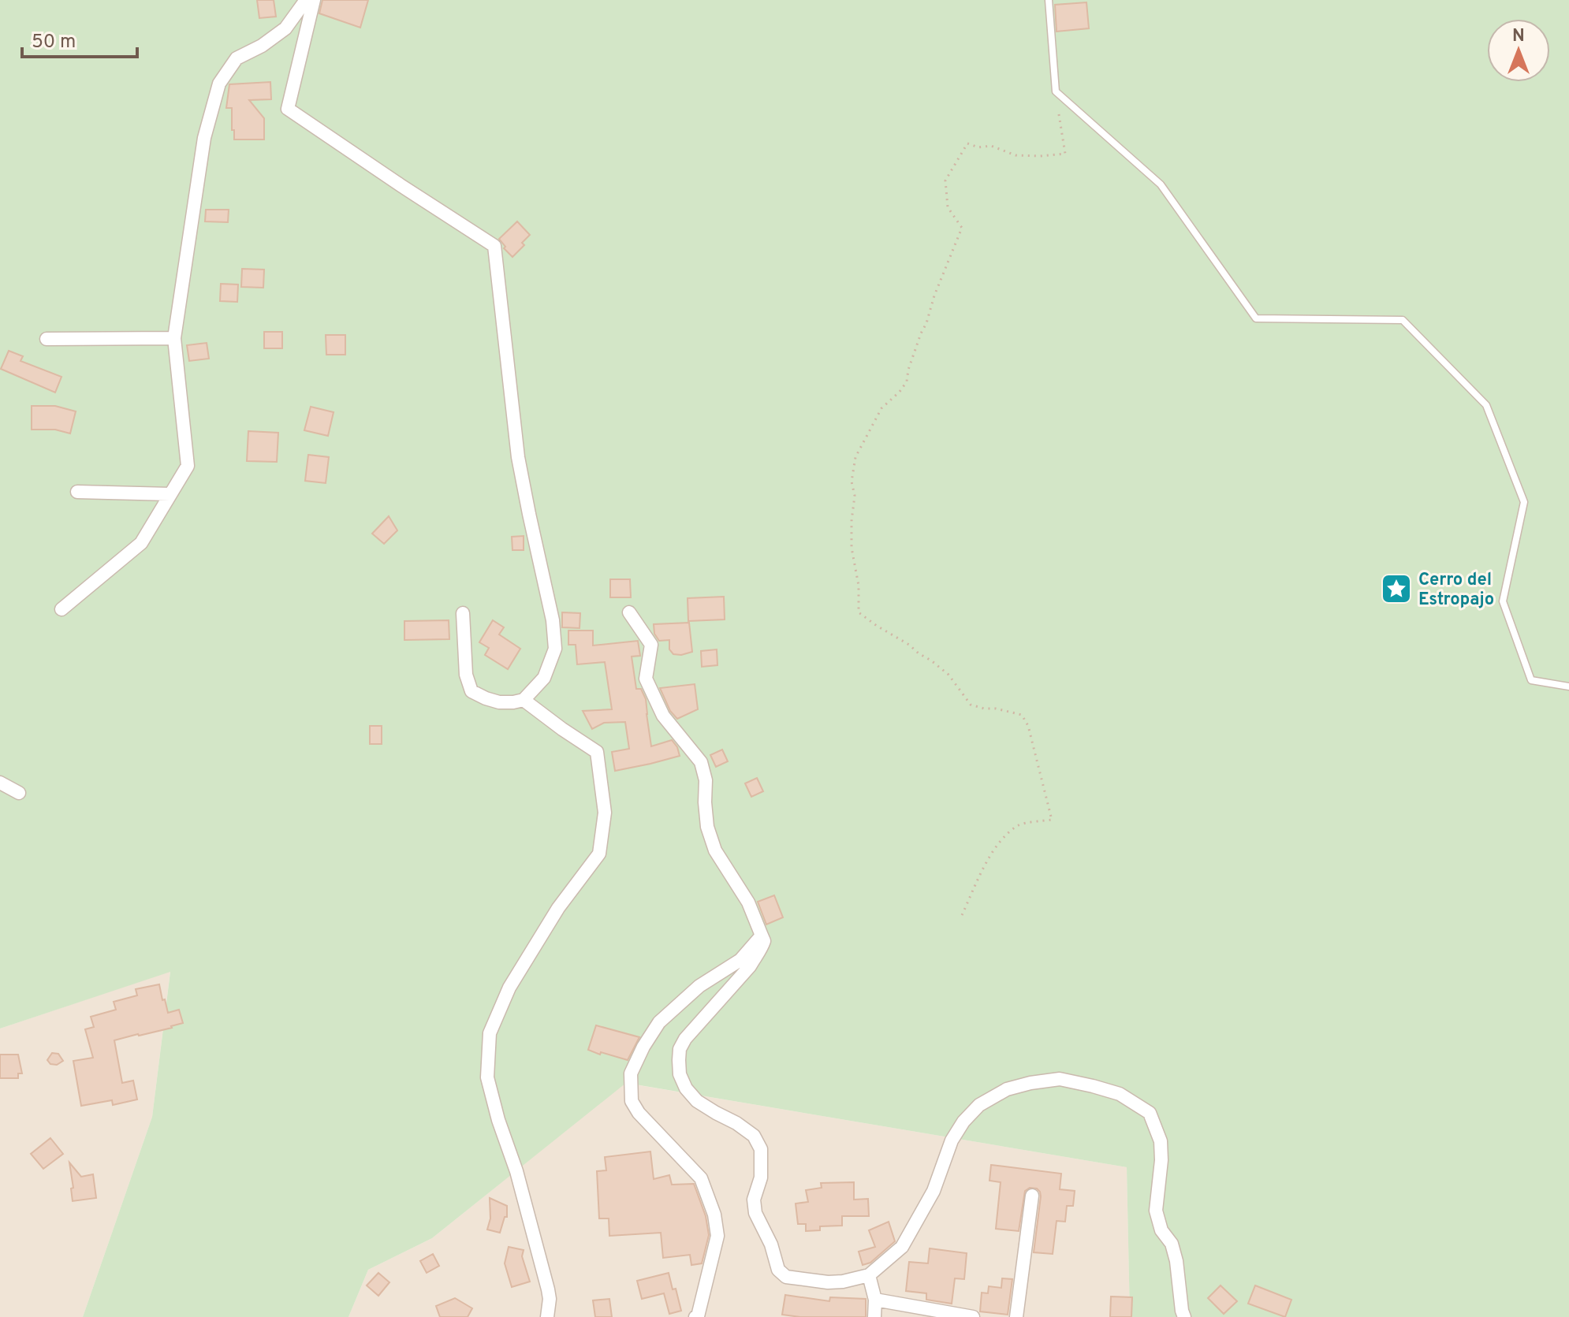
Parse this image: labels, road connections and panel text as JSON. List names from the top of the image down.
{
  "places": {
    "place": ["Cerro del Estropajo"]
  },
  "scale_bar": "50 m",
  "north": "top"
}
